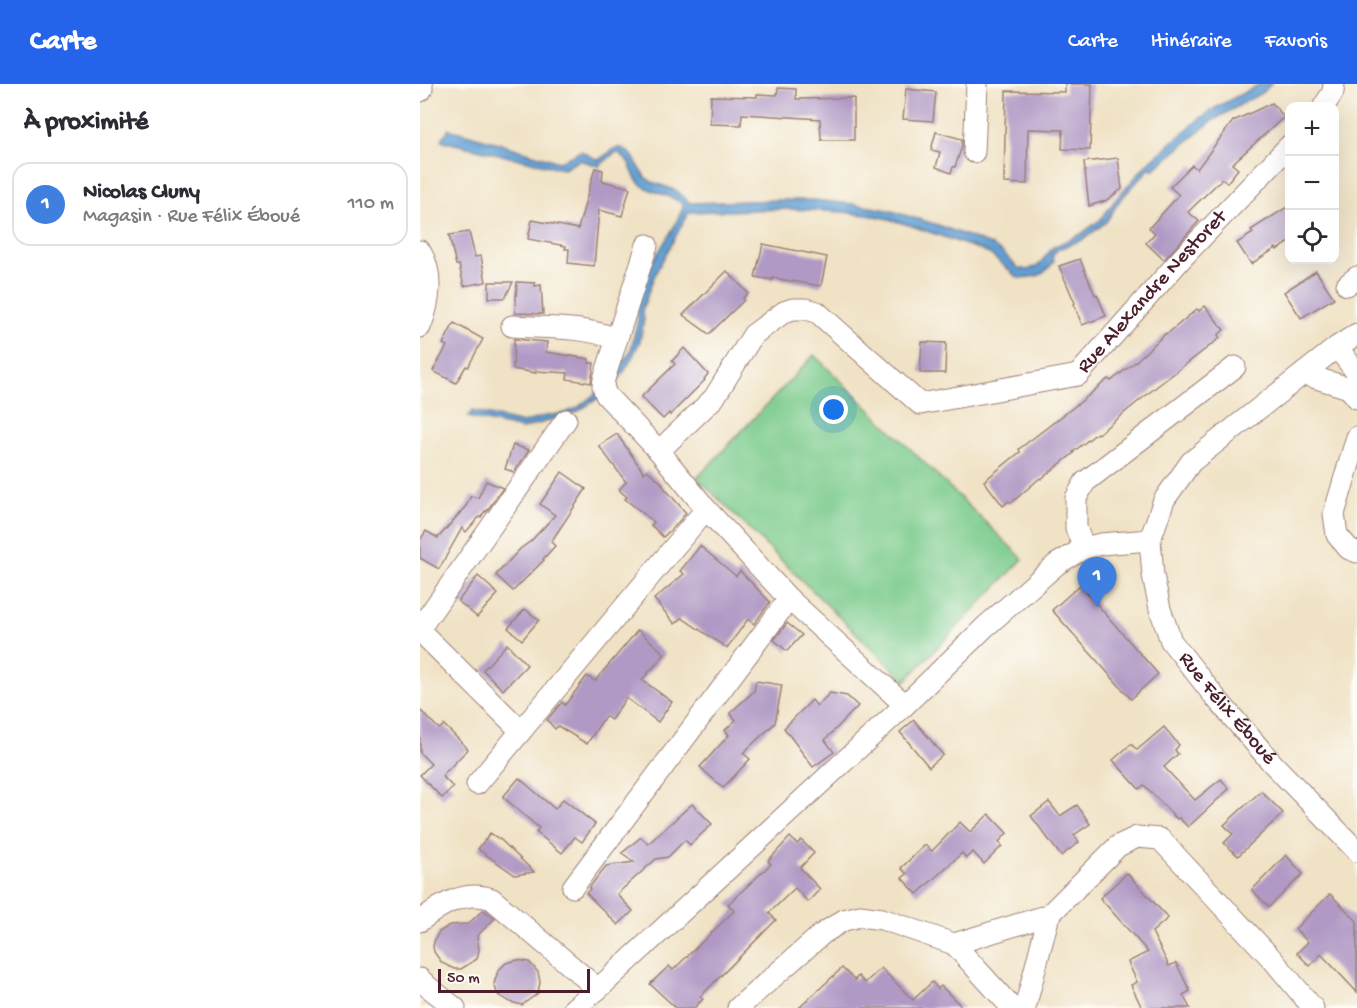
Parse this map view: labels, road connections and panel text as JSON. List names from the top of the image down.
{
  "streets": {
    "street": ["Rue Alexandre Nestoret", "Rue Félix Éboué"]
  },
  "scale_bar": "50 m",
  "page": {
    "header": "Carte",
    "nav": ["Carte", "Itinéraire", "Favoris"],
    "heading": "À proximité",
    "map_buttons": ["+", "−"],
    "list": [
      {
        "mark": "1",
        "name": "Nicolas Cluny",
        "note": "Magasin · Rue Félix Éboué",
        "value": "110 m"
      }
    ],
    "pins": "1",
    "scale": "50 m"
  }
}
